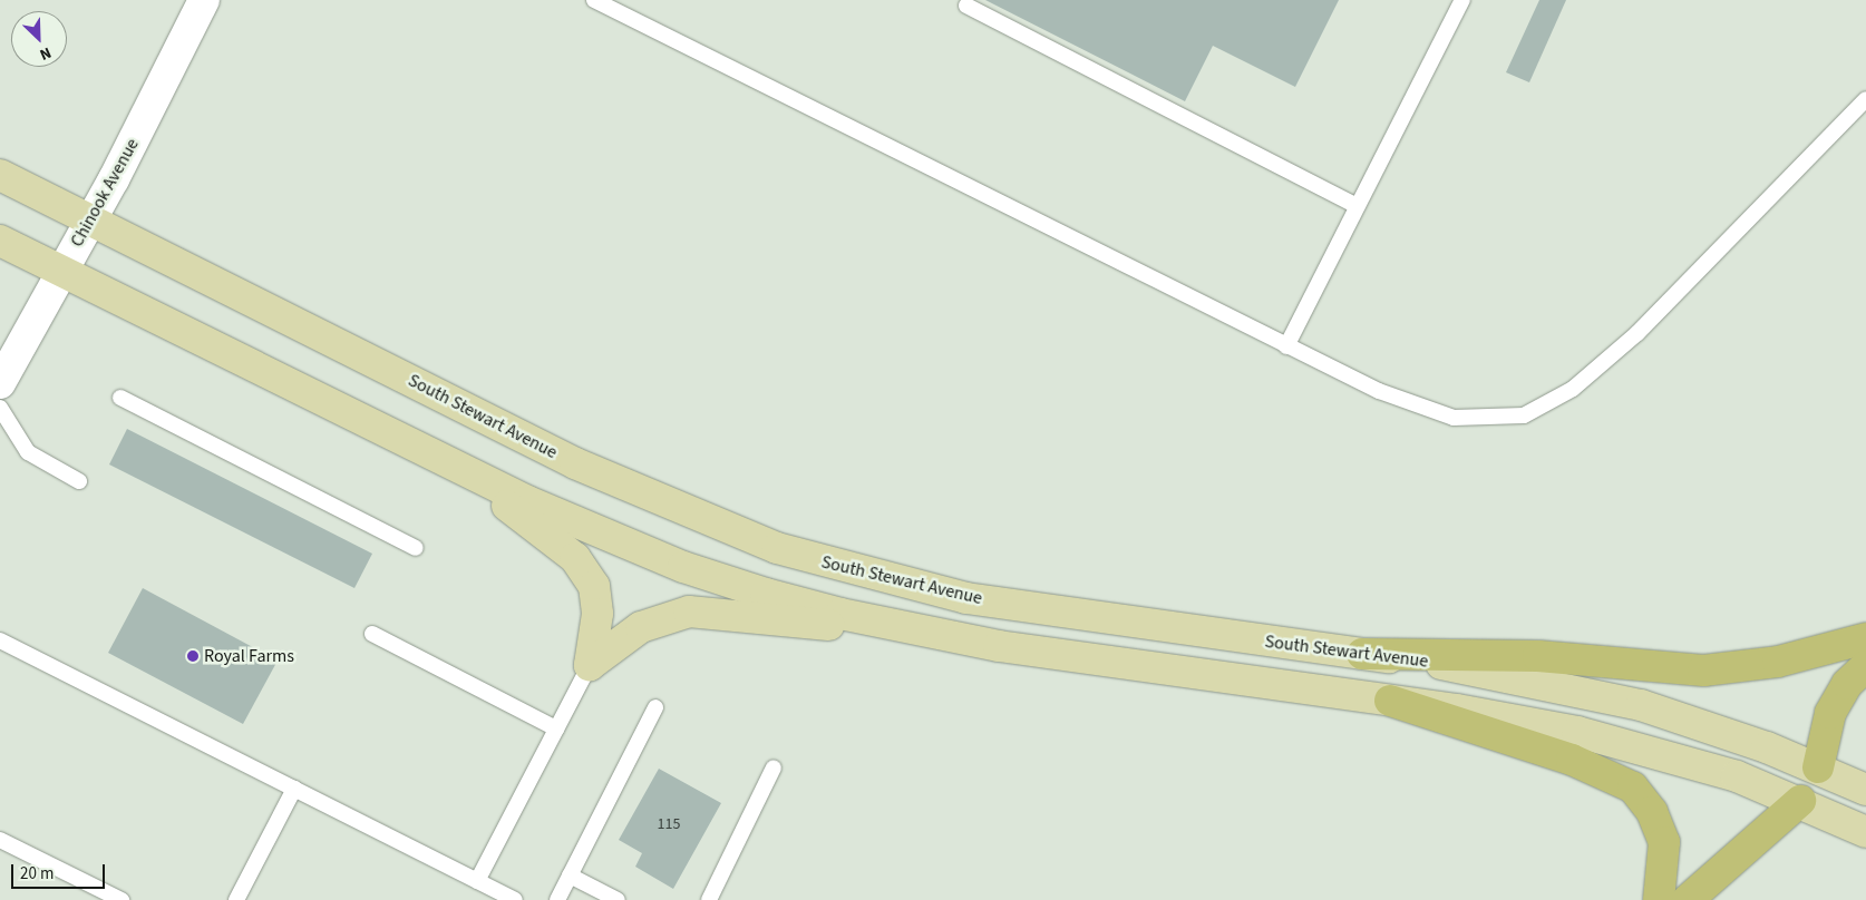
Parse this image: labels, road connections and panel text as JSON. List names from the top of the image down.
{
  "streets": {
    "main road": ["South Stewart Avenue"],
    "street": ["Chinook Avenue"]
  },
  "crossings": [
    ["Chinook Avenue", "South Stewart Avenue"]
  ],
  "places": ["Royal Farms"],
  "house_numbers": ["115"],
  "scale_bar": "20 m",
  "north": "bottom right"
}
